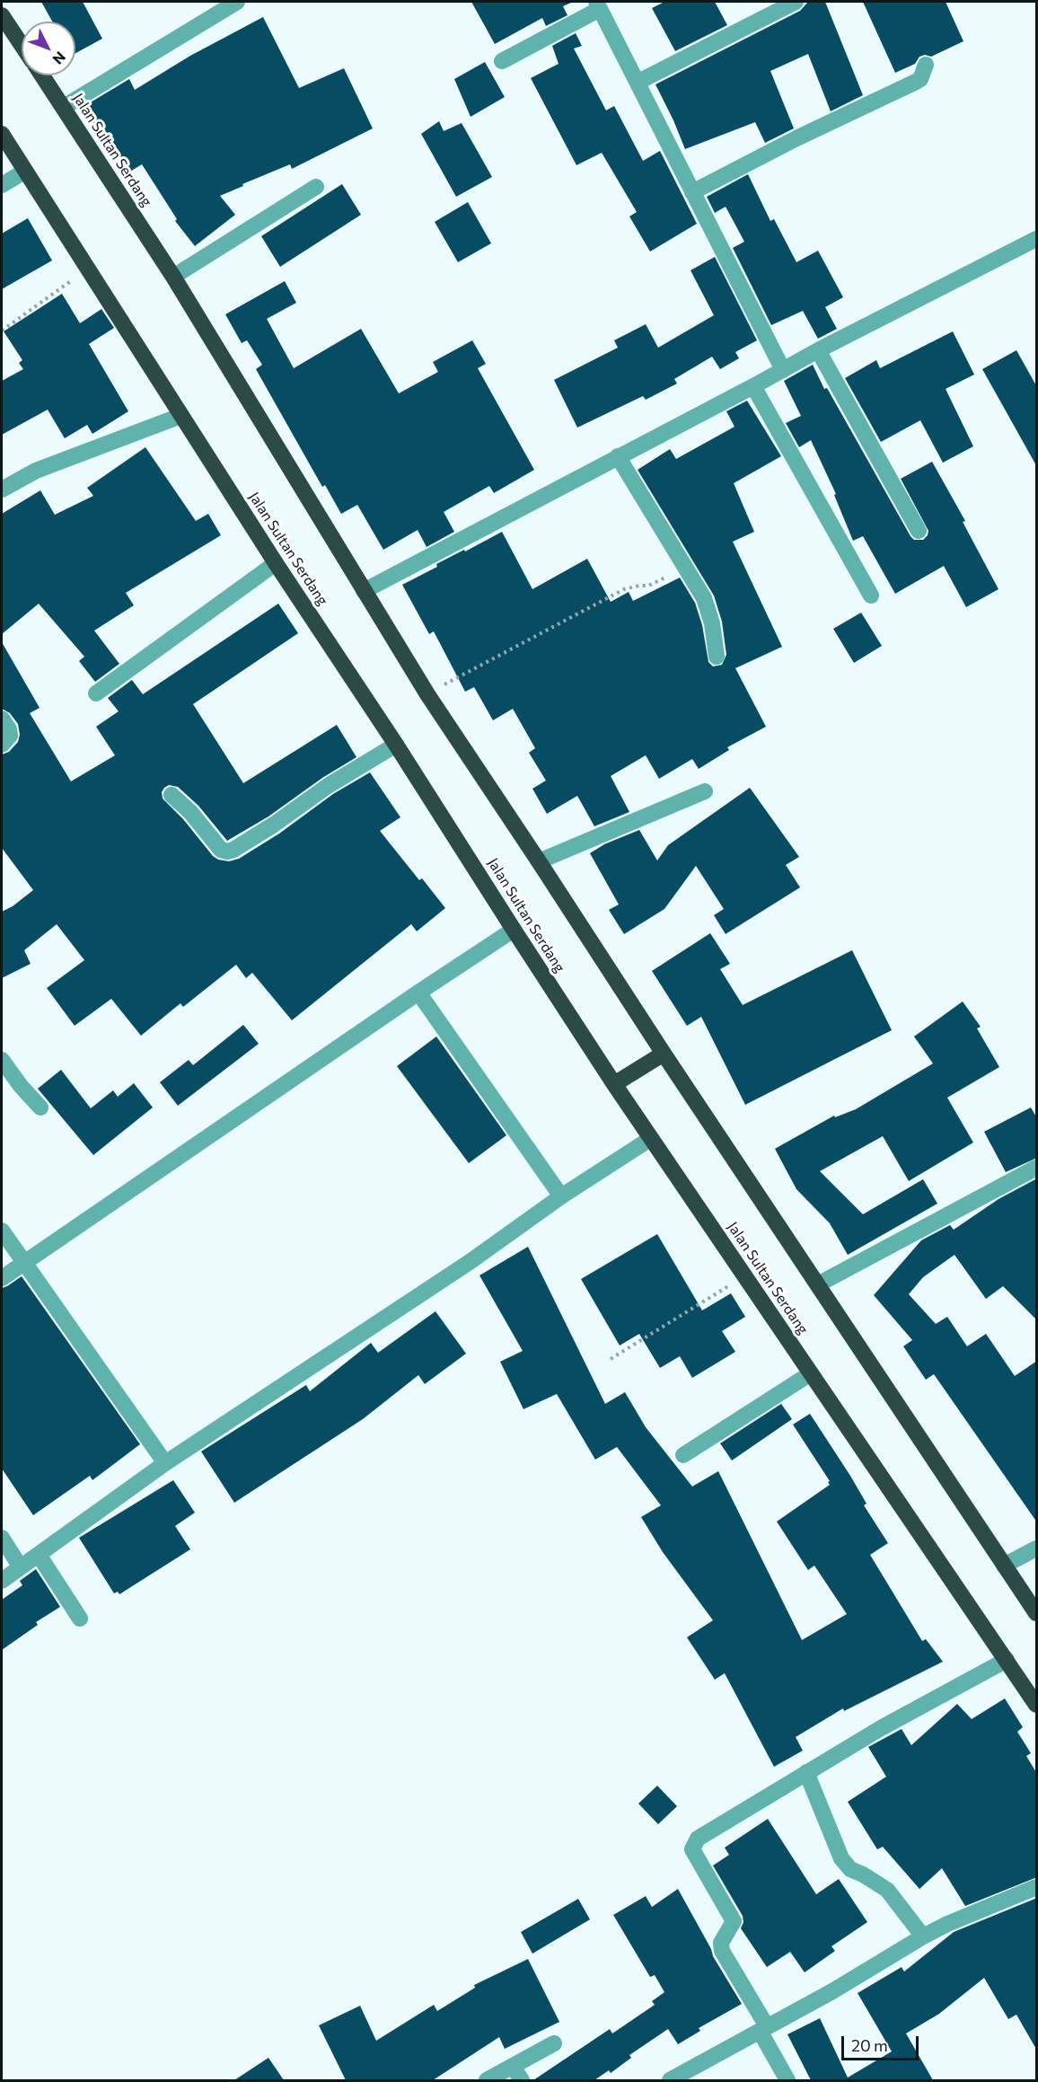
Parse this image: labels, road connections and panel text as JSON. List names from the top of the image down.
{
  "streets": {
    "highway": ["Jalan Sultan Serdang"]
  },
  "scale_bar": "20 m",
  "north": "bottom right"
}
